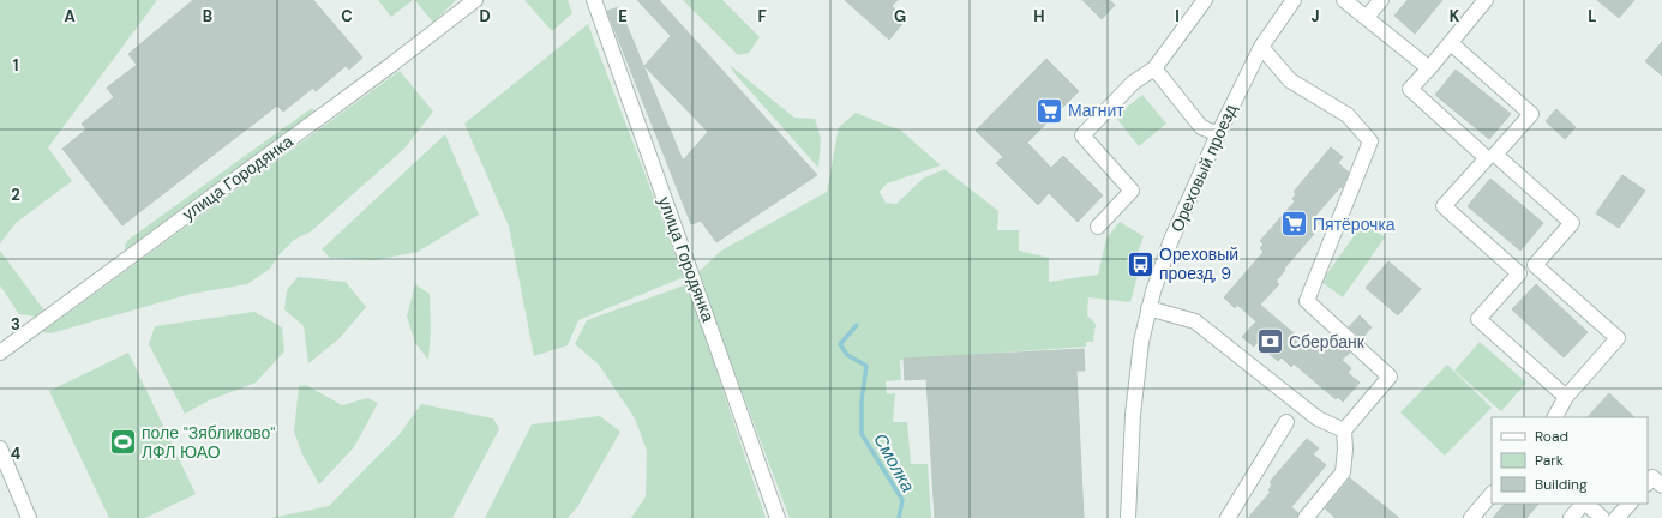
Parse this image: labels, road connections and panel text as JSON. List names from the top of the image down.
{
  "streets": {
    "street": ["Ореховый проезд", "улица Городянка"]
  },
  "water": ["Смолка"],
  "places": {
    "supermarket": ["Магнит", "Пятёрочка"],
    "bus stop": ["Ореховый проезд, 9"],
    "bank": ["Сбербанк"],
    "sports": ["поле \"Зябликово\" ЛФЛ ЮАО"]
  },
  "legend": ["Road", "Park", "Building"],
  "grid": {
    "columns": [
      "A",
      "B",
      "C",
      "D",
      "E",
      "F",
      "G",
      "H",
      "I",
      "J",
      "K",
      "L"
    ],
    "rows": [
      "1",
      "2",
      "3",
      "4"
    ]
  }
}
